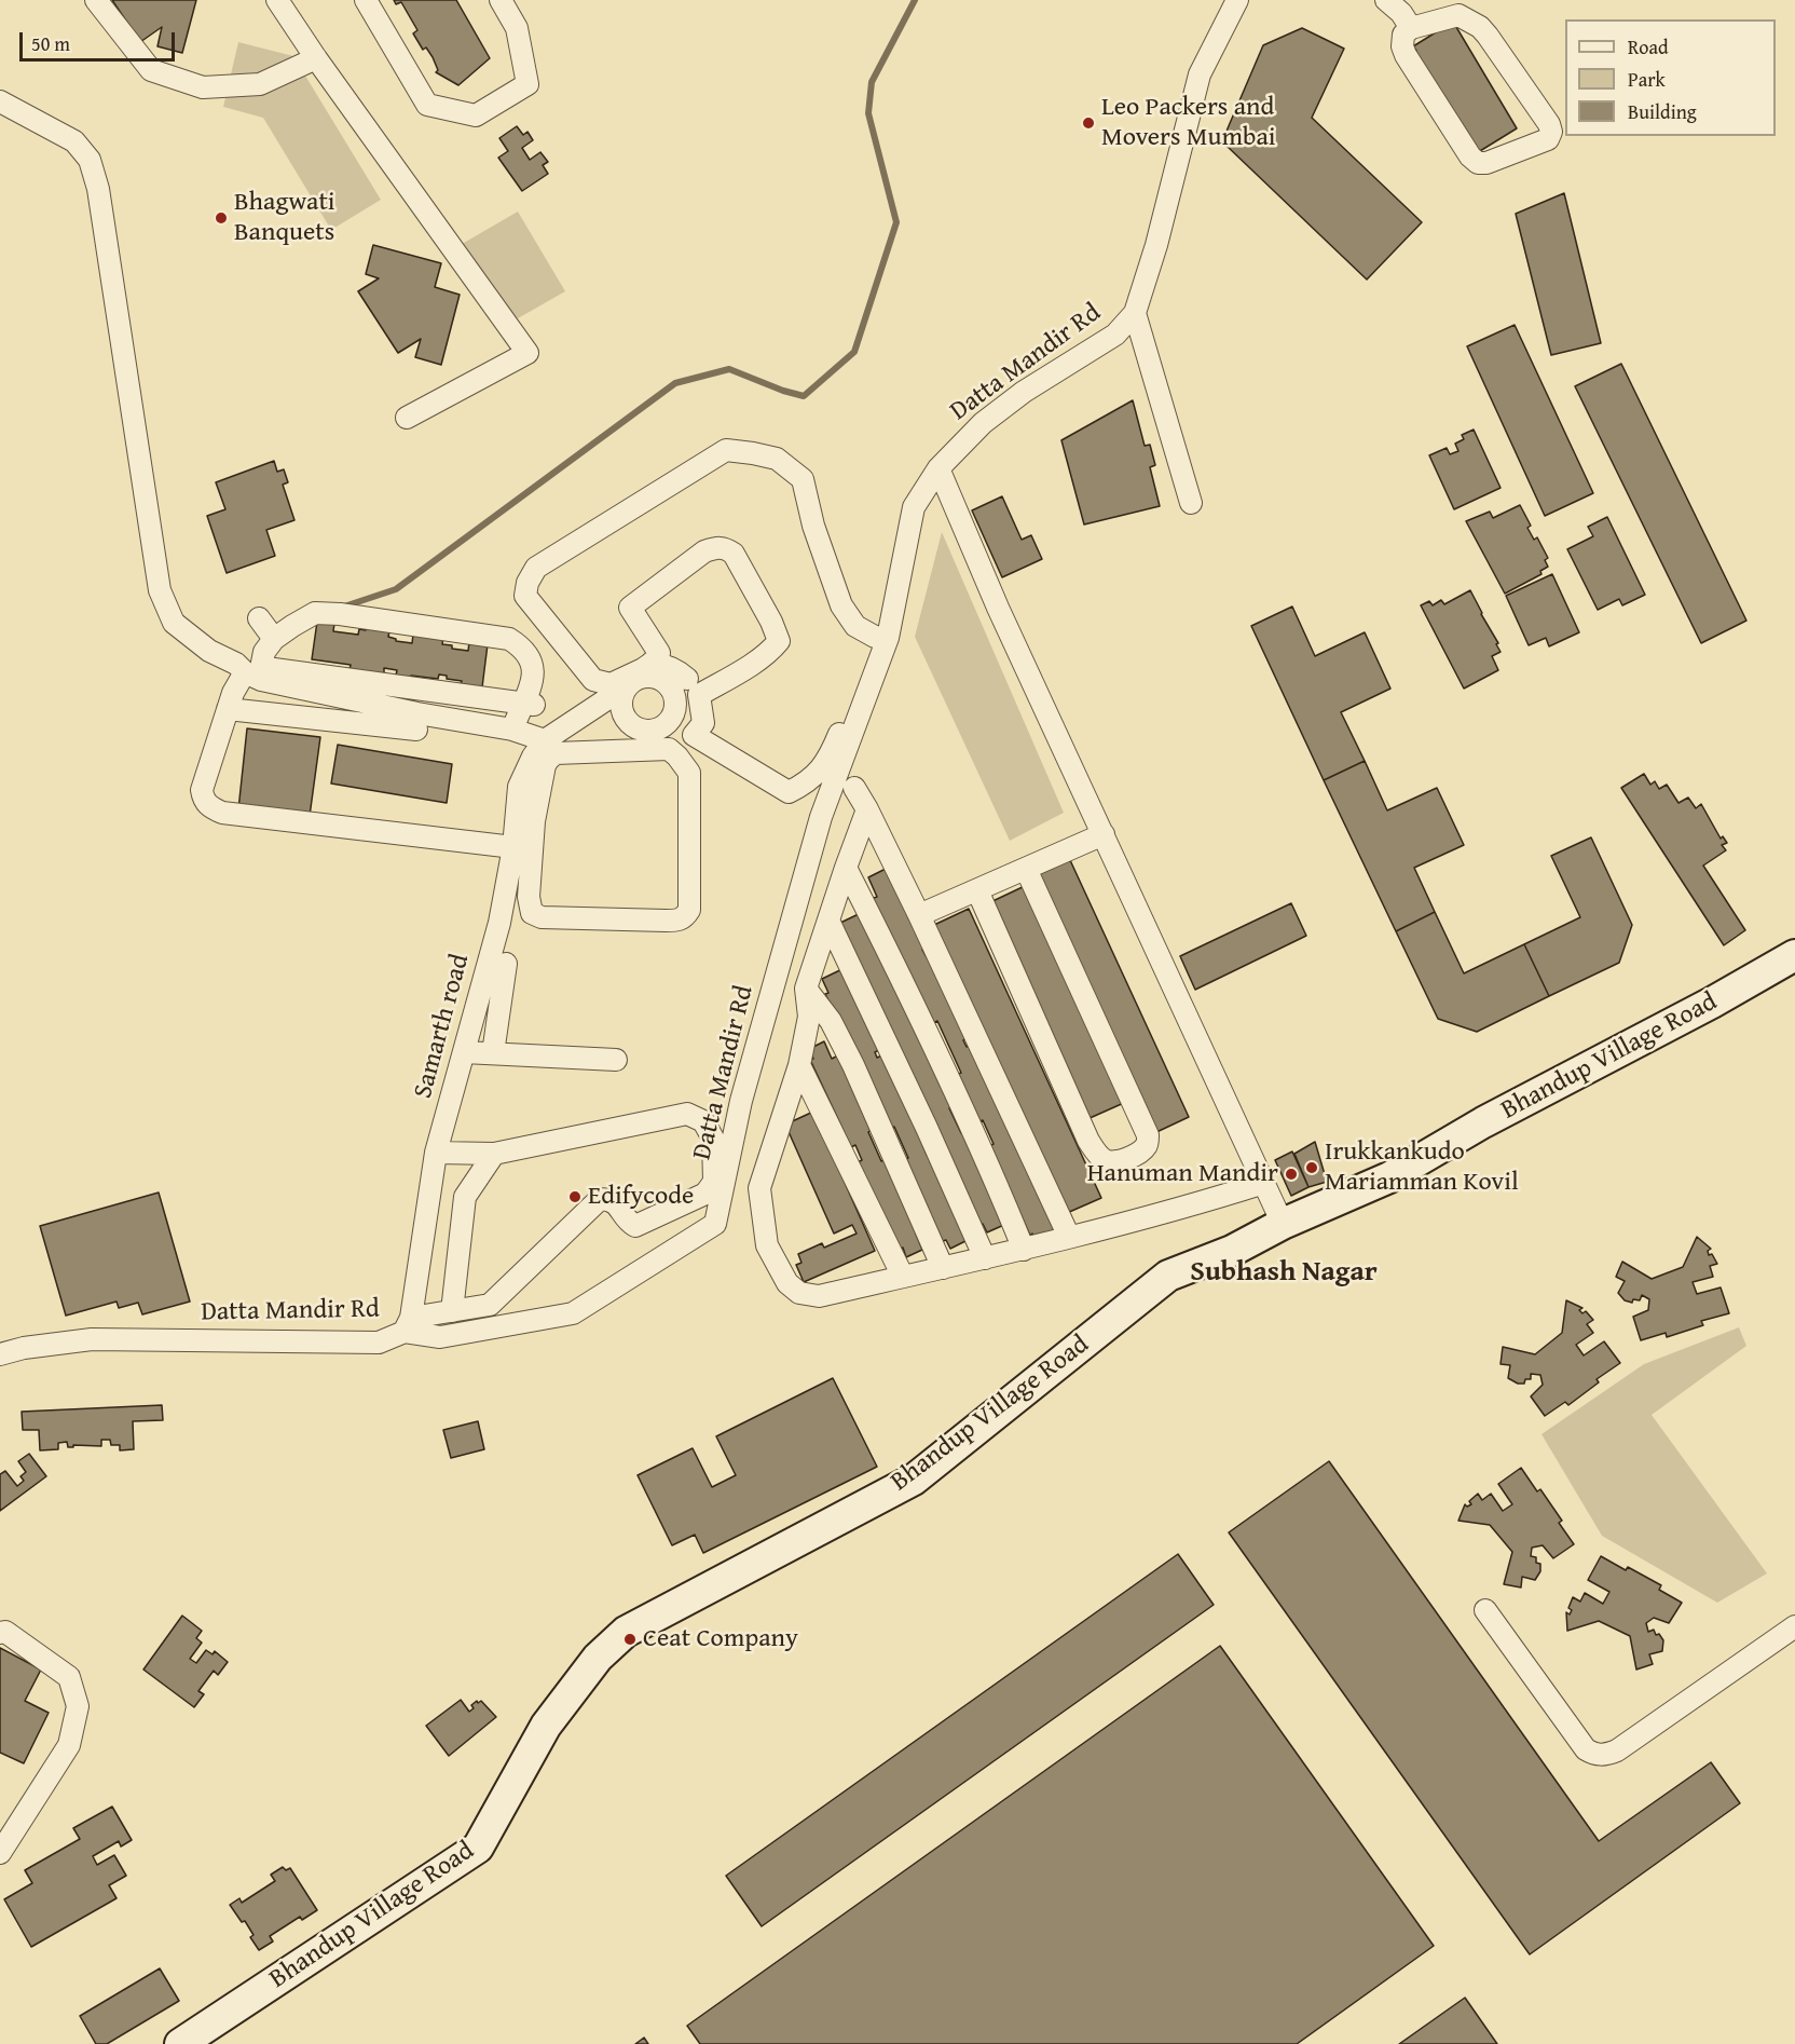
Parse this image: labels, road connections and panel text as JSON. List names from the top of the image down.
{
  "streets": {
    "street": ["Datta Mandir Rd", "Samarth road", "Bhandup Village Road"]
  },
  "crossings": [
    ["Datta Mandir Rd", "Samarth road"]
  ],
  "districts": ["Subhash Nagar"],
  "places": [
    "Leo Packers and Movers Mumbai",
    "Bhagwati Banquets",
    "Irukkankudo Mariamman Kovil",
    "Hanuman Mandir",
    "Edifycode",
    "Ceat Company"
  ],
  "legend": ["Road", "Park", "Building"],
  "scale_bar": "50 m"
}
